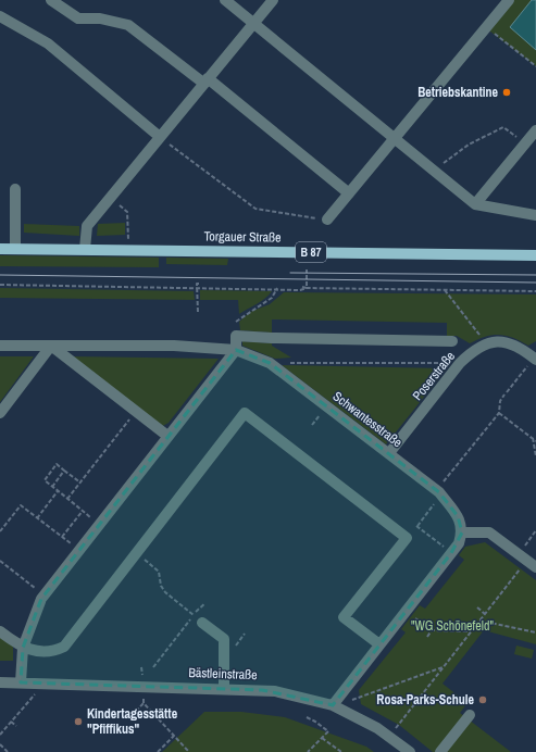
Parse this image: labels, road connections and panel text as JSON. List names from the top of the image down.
{
  "streets": {
    "main road": ["Torgauer Straße", "B 87"],
    "street": ["Poserstraße", "Schwantesstraße", "Bästleinstraße"]
  },
  "crossings": [
    ["Poserstraße", "Schwantesstraße"]
  ],
  "parks": ["\"WG Schönefeld\""],
  "places": ["Betriebskantine", "Rosa-Parks-Schule", "Kindertagesstätte \"Pfiffikus\""]
}
